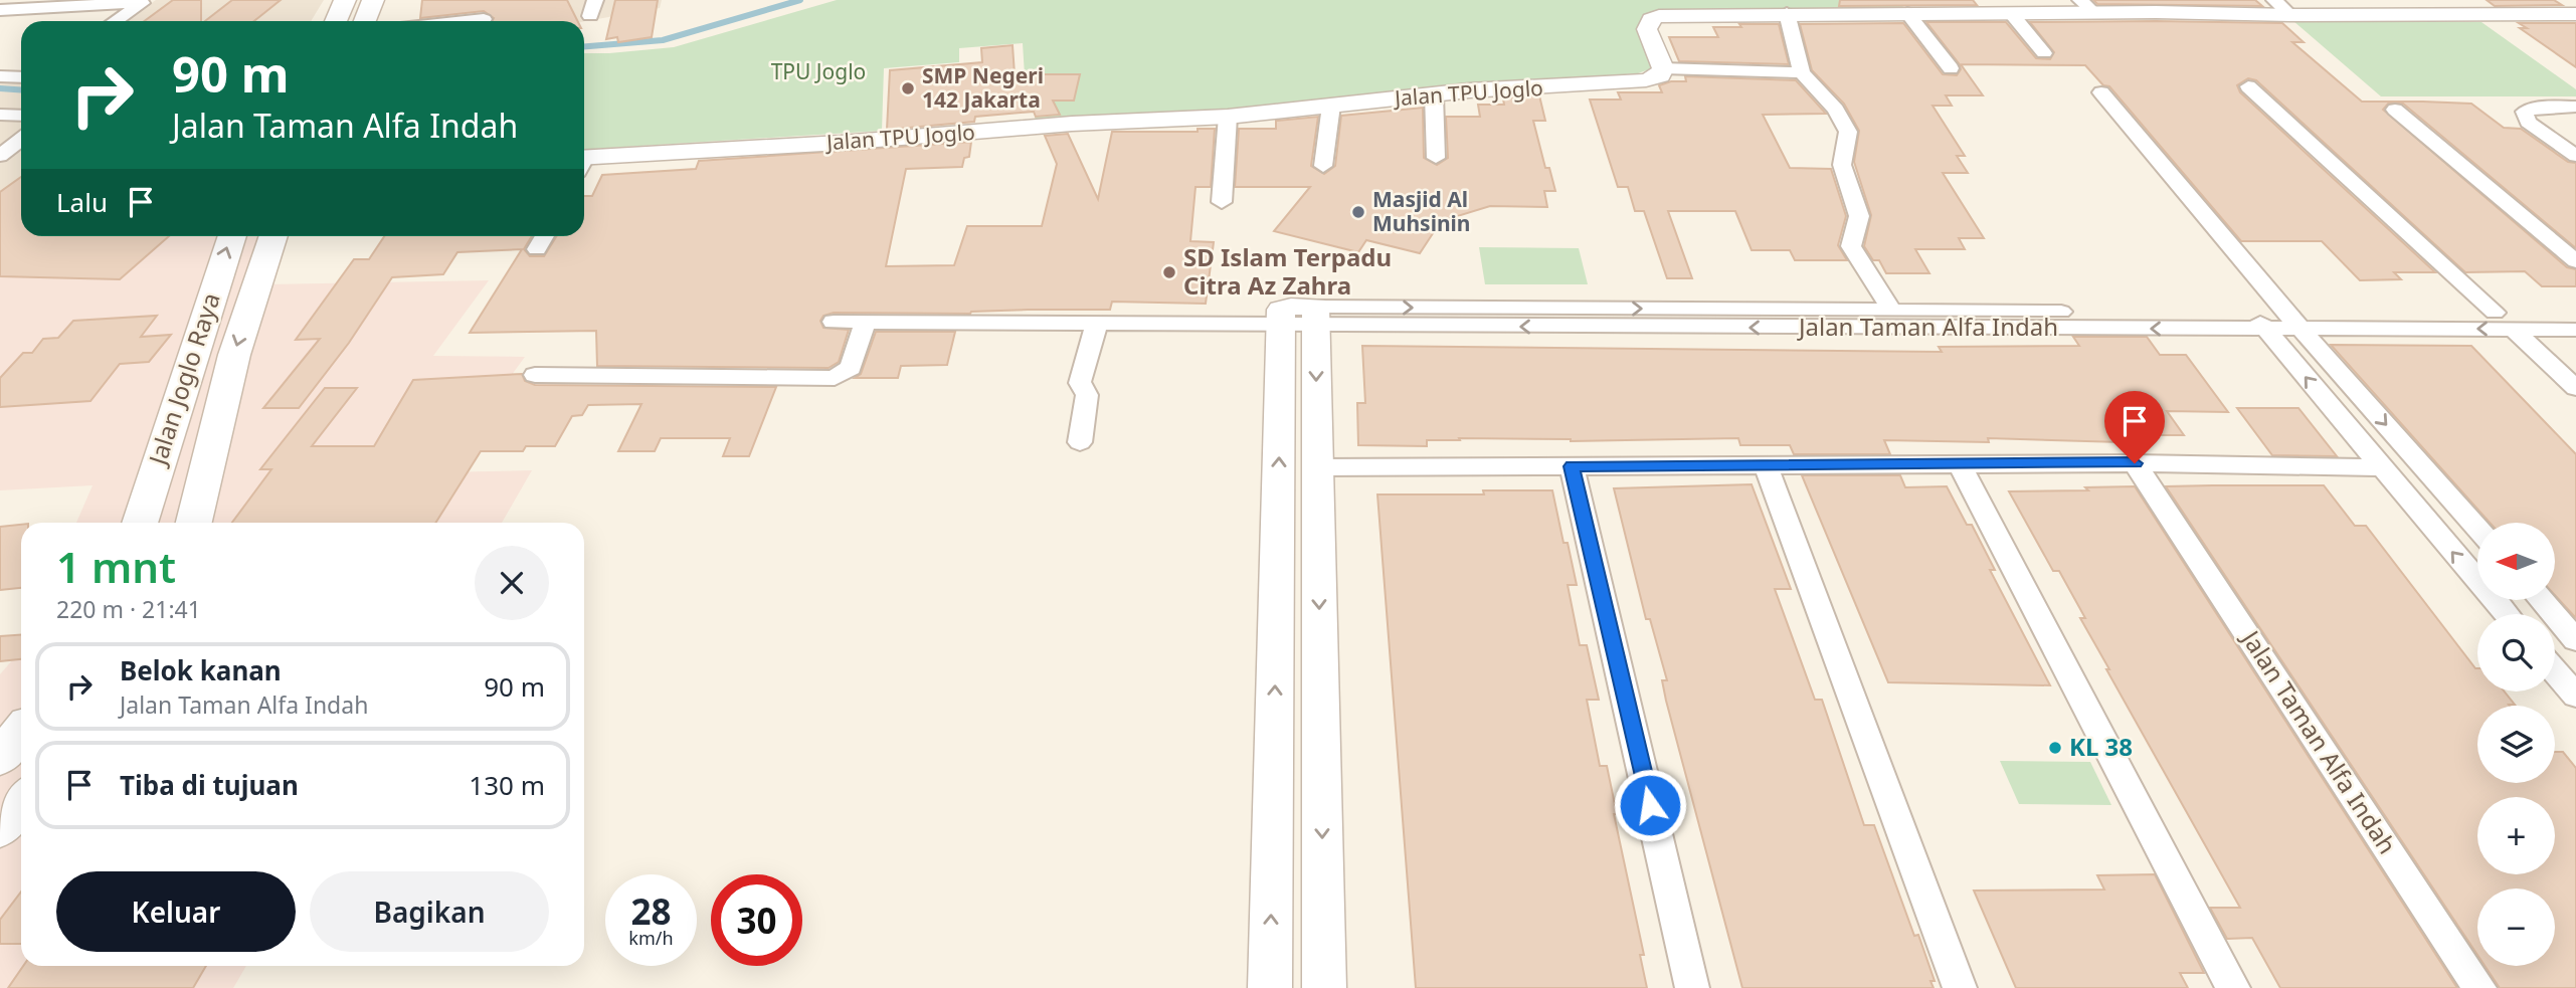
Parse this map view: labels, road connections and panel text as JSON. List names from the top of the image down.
{
  "streets": {
    "main road": ["Jalan Joglo Raya"],
    "street": ["Jalan TPU Joglo", "Jalan Taman Alfa Indah"]
  },
  "parks": ["TPU Joglo"],
  "places": [
    "SMP Negeri 142 Jakarta",
    "Masjid Al Muhsinin",
    "SD Islam Terpadu Citra Az Zahra",
    "KL 38"
  ],
  "north": "left",
  "page": {
    "turn": ["90 m", "Jalan Taman Alfa Indah"],
    "then": "Lalu",
    "map_buttons": ["+", "−"],
    "heading": ["1 mnt", "220 m · 21:41"],
    "list": [
      {
        "name": "Belok kanan",
        "note": "Jalan Taman Alfa Indah",
        "value": "90 m"
      },
      {
        "name": "Tiba di tujuan",
        "value": "130 m"
      }
    ],
    "buttons": ["Keluar", "Bagikan"],
    "speed": "28 km/h",
    "limit": "30"
  }
}
